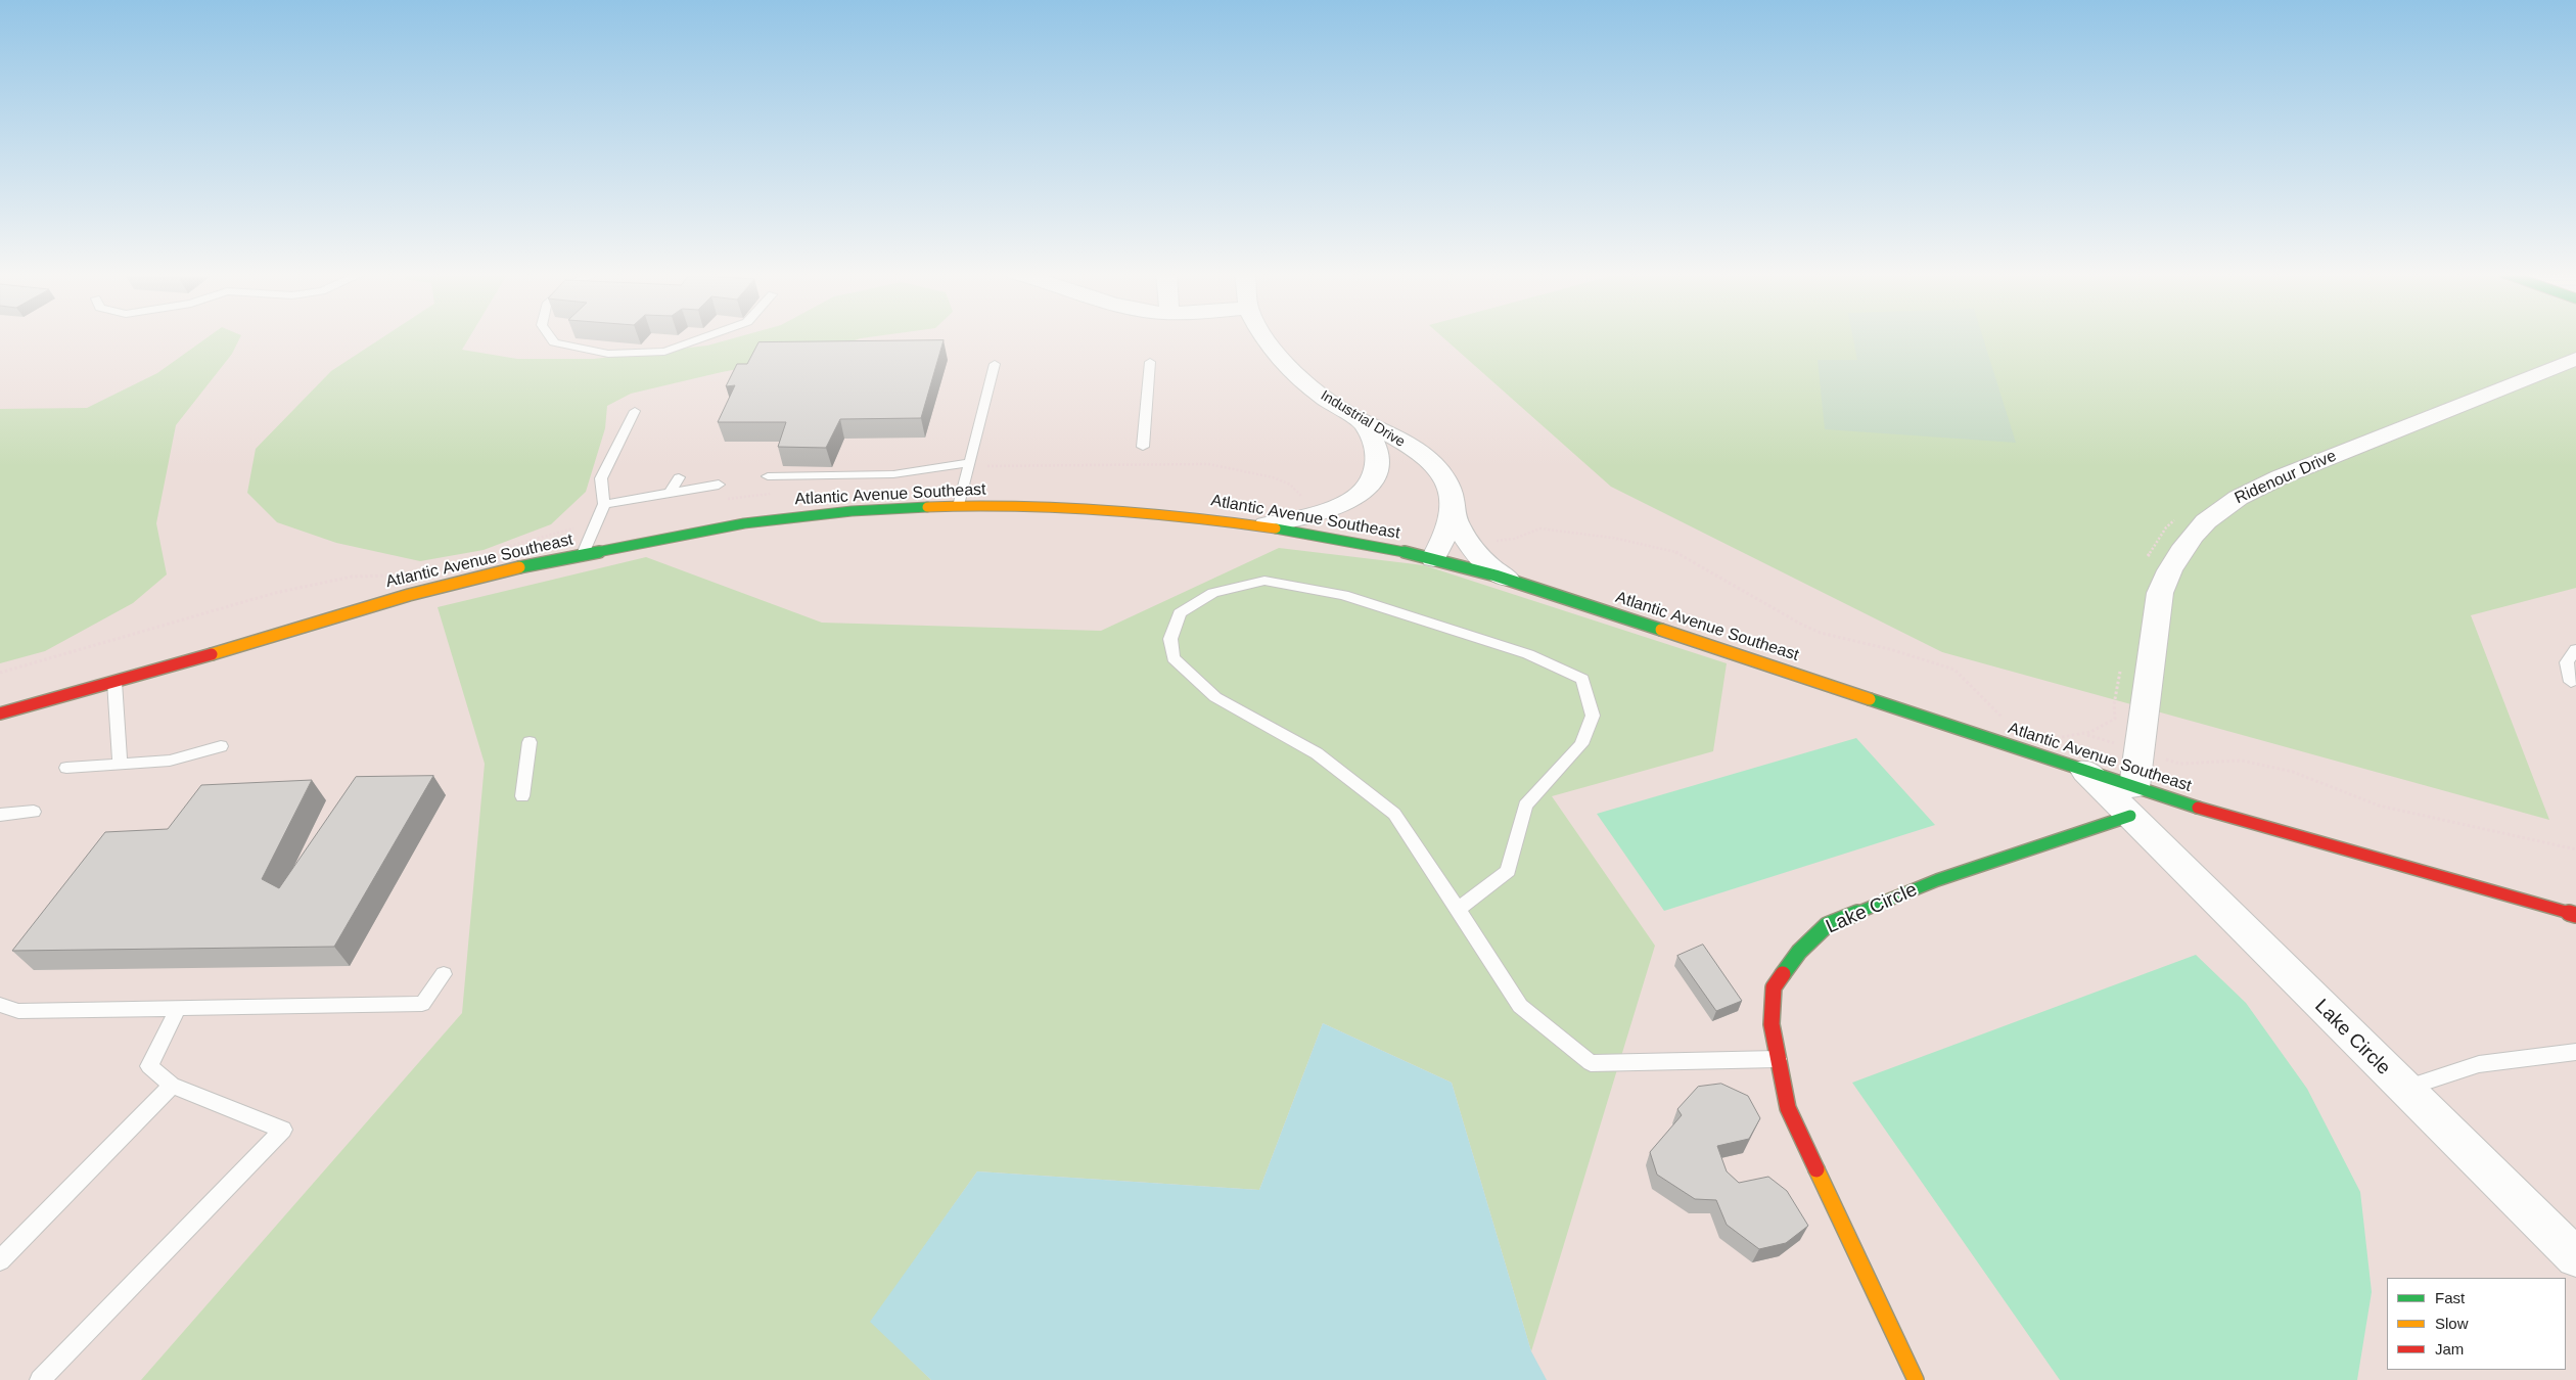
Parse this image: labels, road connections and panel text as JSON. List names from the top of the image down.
{
  "streets": {
    "street": [
      "Industrial Drive",
      "Ridenour Drive",
      "Atlantic Avenue Southeast",
      "Lake Circle"
    ]
  },
  "crossings": [
    ["Industrial Drive", "Atlantic Avenue Southeast"],
    ["Ridenour Drive", "Atlantic Avenue Southeast"],
    ["Ridenour Drive", "Lake Circle"],
    ["Atlantic Avenue Southeast", "Lake Circle"]
  ],
  "legend": ["Fast", "Slow", "Jam"]
}
